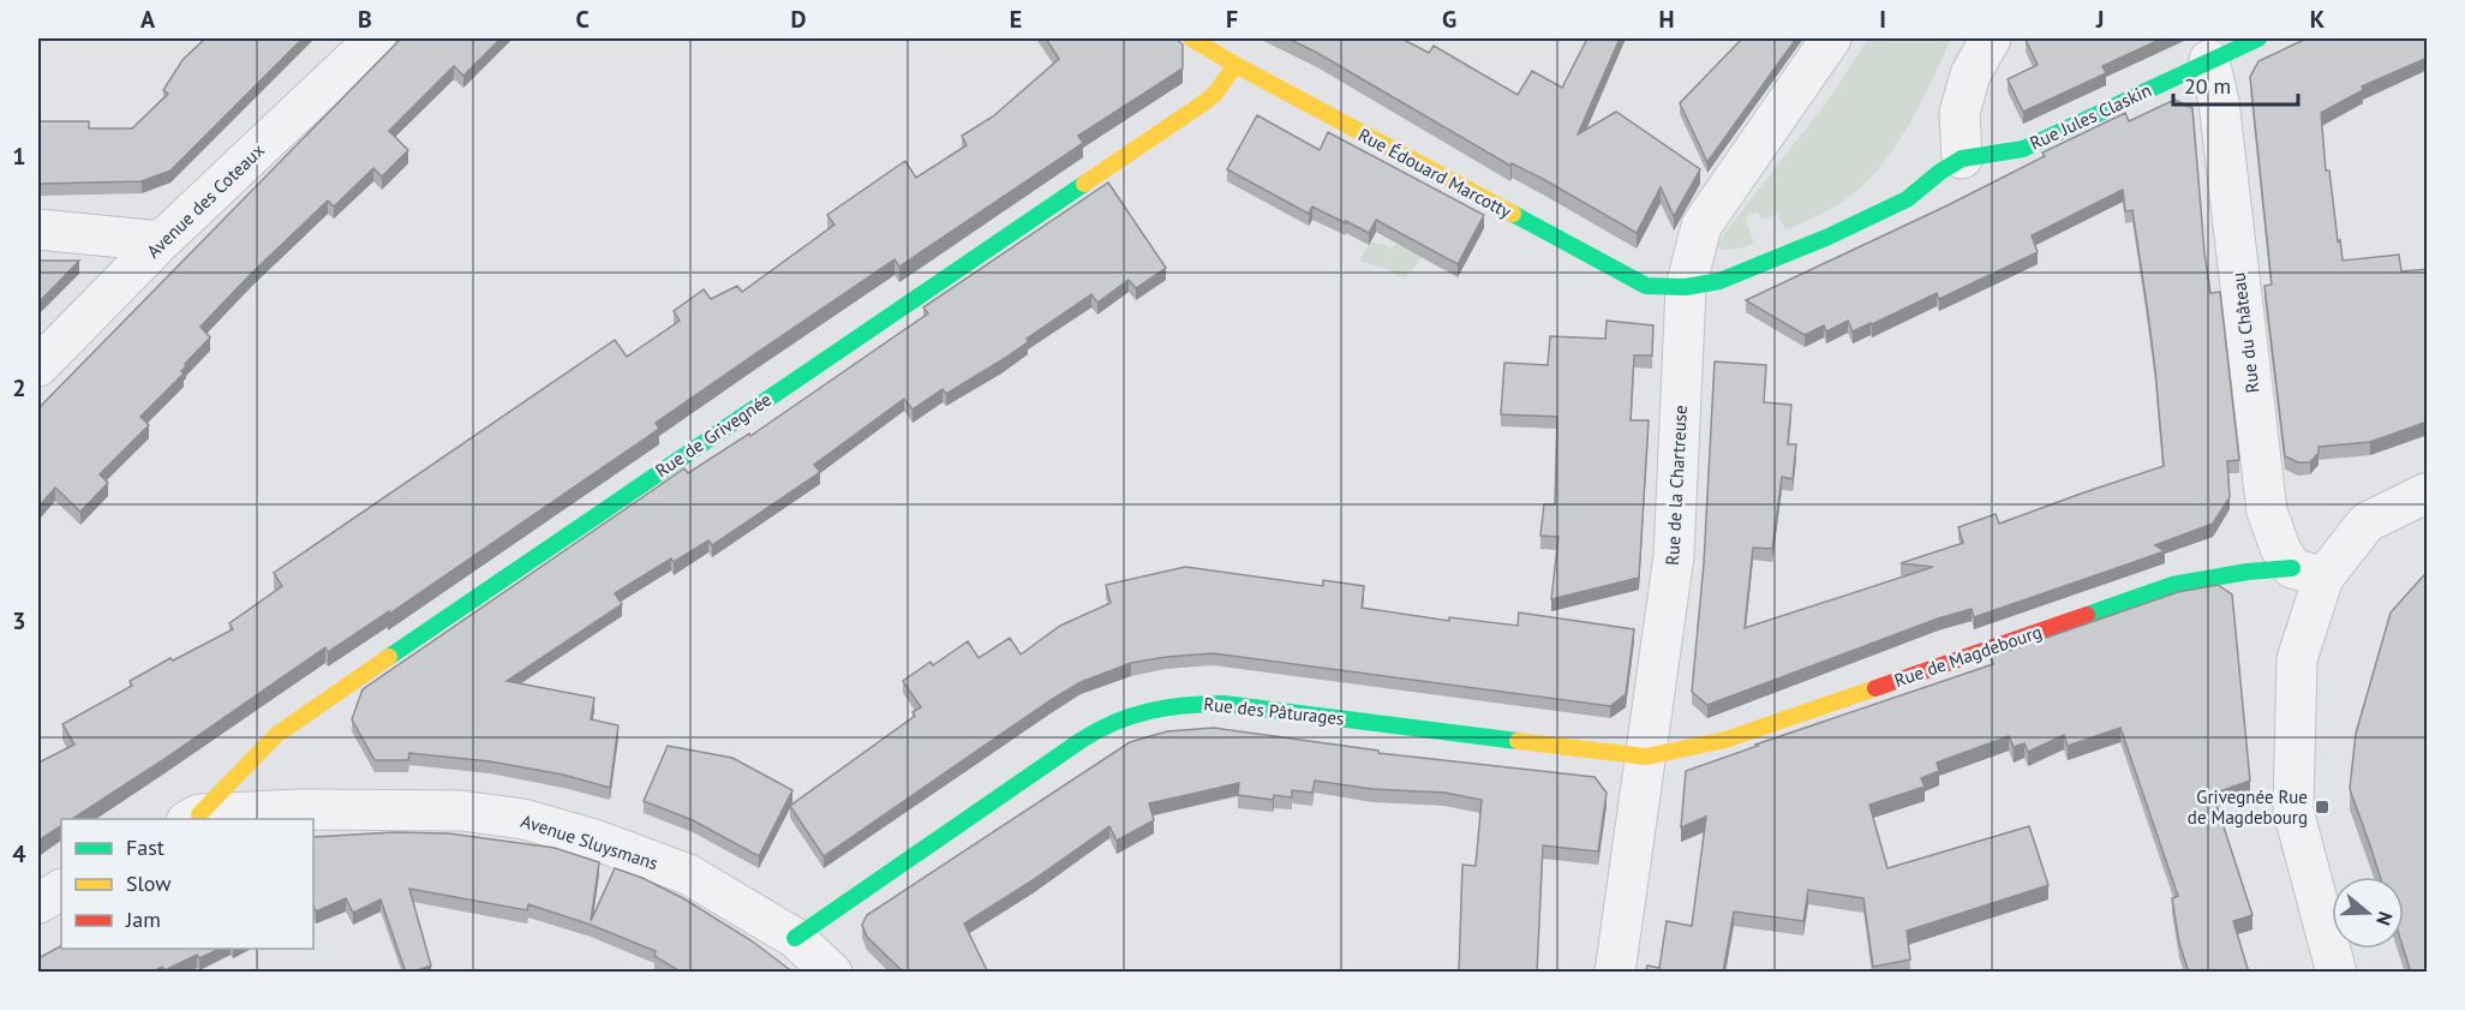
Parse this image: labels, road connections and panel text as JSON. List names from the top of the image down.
{
  "streets": {
    "street": [
      "Rue Jules Claskin",
      "Rue Édouard Marcotty",
      "Avenue des Coteaux",
      "Rue du Château",
      "Rue de Grivegnée",
      "Rue de la Chartreuse",
      "Rue de Magdebourg",
      "Rue des Pâturages",
      "Avenue Sluysmans"
    ]
  },
  "crossings": [
    ["Rue Jules Claskin", "Rue Édouard Marcotty"],
    ["Rue Jules Claskin", "Rue du Château"],
    ["Rue Jules Claskin", "Rue de la Chartreuse"],
    ["Rue Édouard Marcotty", "Rue de Grivegnée"],
    ["Rue Édouard Marcotty", "Rue de la Chartreuse"],
    ["Rue du Château", "Rue de Magdebourg"],
    ["Rue de Grivegnée", "Avenue Sluysmans"],
    ["Rue de la Chartreuse", "Rue de Magdebourg"],
    ["Rue de la Chartreuse", "Rue des Pâturages"],
    ["Rue de Magdebourg", "Rue des Pâturages"],
    ["Rue des Pâturages", "Avenue Sluysmans"]
  ],
  "places": {
    "transit": ["Grivegnée Rue de Magdebourg"]
  },
  "legend": ["Fast", "Slow", "Jam"],
  "scale_bar": "20 m",
  "north": "right",
  "grid": {
    "columns": [
      "A",
      "B",
      "C",
      "D",
      "E",
      "F",
      "G",
      "H",
      "I",
      "J",
      "K"
    ],
    "rows": [
      "1",
      "2",
      "3",
      "4"
    ]
  }
}
